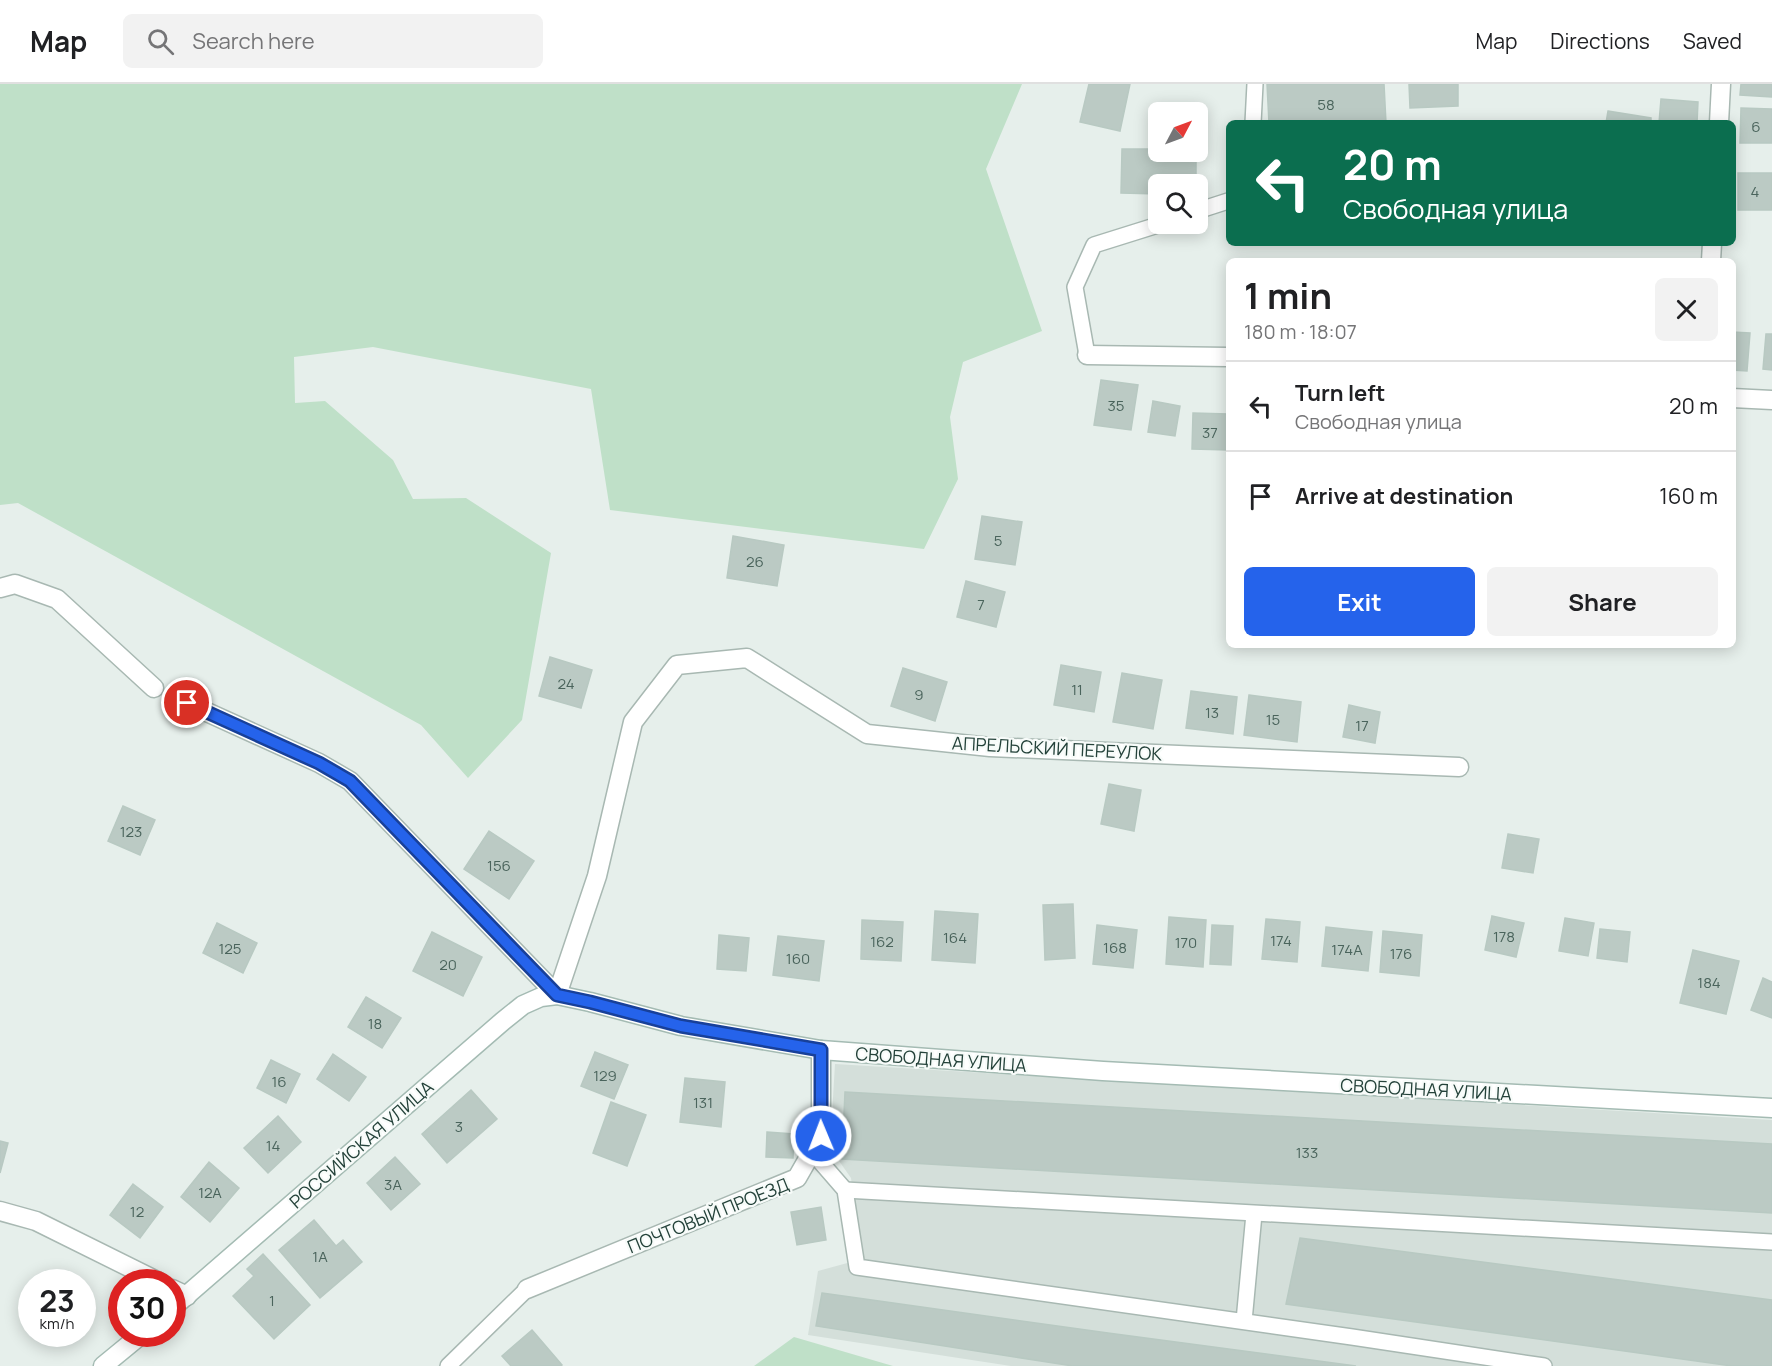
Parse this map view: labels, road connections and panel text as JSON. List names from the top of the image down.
{
  "streets": {
    "street": [
      "АПРЕЛЬСКИЙ ПЕРЕУЛОК",
      "СВОБОДНАЯ УЛИЦА",
      "РОССИЙСКАЯ УЛИЦА",
      "ПОЧТОВЫЙ ПРОЕЗД"
    ]
  },
  "crossings": [
    ["АПРЕЛЬСКИЙ ПЕРЕУЛОК", "СВОБОДНАЯ УЛИЦА"],
    ["АПРЕЛЬСКИЙ ПЕРЕУЛОК", "РОССИЙСКАЯ УЛИЦА"],
    ["СВОБОДНАЯ УЛИЦА", "РОССИЙСКАЯ УЛИЦА"],
    ["СВОБОДНАЯ УЛИЦА", "ПОЧТОВЫЙ ПРОЕЗД"]
  ],
  "house_numbers": [
    "58",
    "6",
    "4",
    "35",
    "37",
    "5",
    "26",
    "7",
    "24",
    "11",
    "9",
    "13",
    "15",
    "17",
    "123",
    "156",
    "178",
    "164",
    "174",
    "162",
    "170",
    "168",
    "125",
    "174А",
    "176",
    "160",
    "20",
    "184",
    "18",
    "129",
    "16",
    "131",
    "3",
    "14",
    "133",
    "3А",
    "12А",
    "12",
    "1А",
    "1"
  ],
  "north": "top right",
  "page": {
    "header": "Map",
    "search": "Search here",
    "nav": ["Map", "Directions", "Saved"],
    "turn": ["20 m", "Свободная улица"],
    "heading": ["1 min", "180 m · 18:07"],
    "list": [
      {
        "name": "Turn left",
        "note": "Свободная улица",
        "value": "20 m"
      },
      {
        "name": "Arrive at destination",
        "value": "160 m"
      }
    ],
    "buttons": ["Exit", "Share"],
    "speed": "23 km/h",
    "limit": "30"
  }
}
